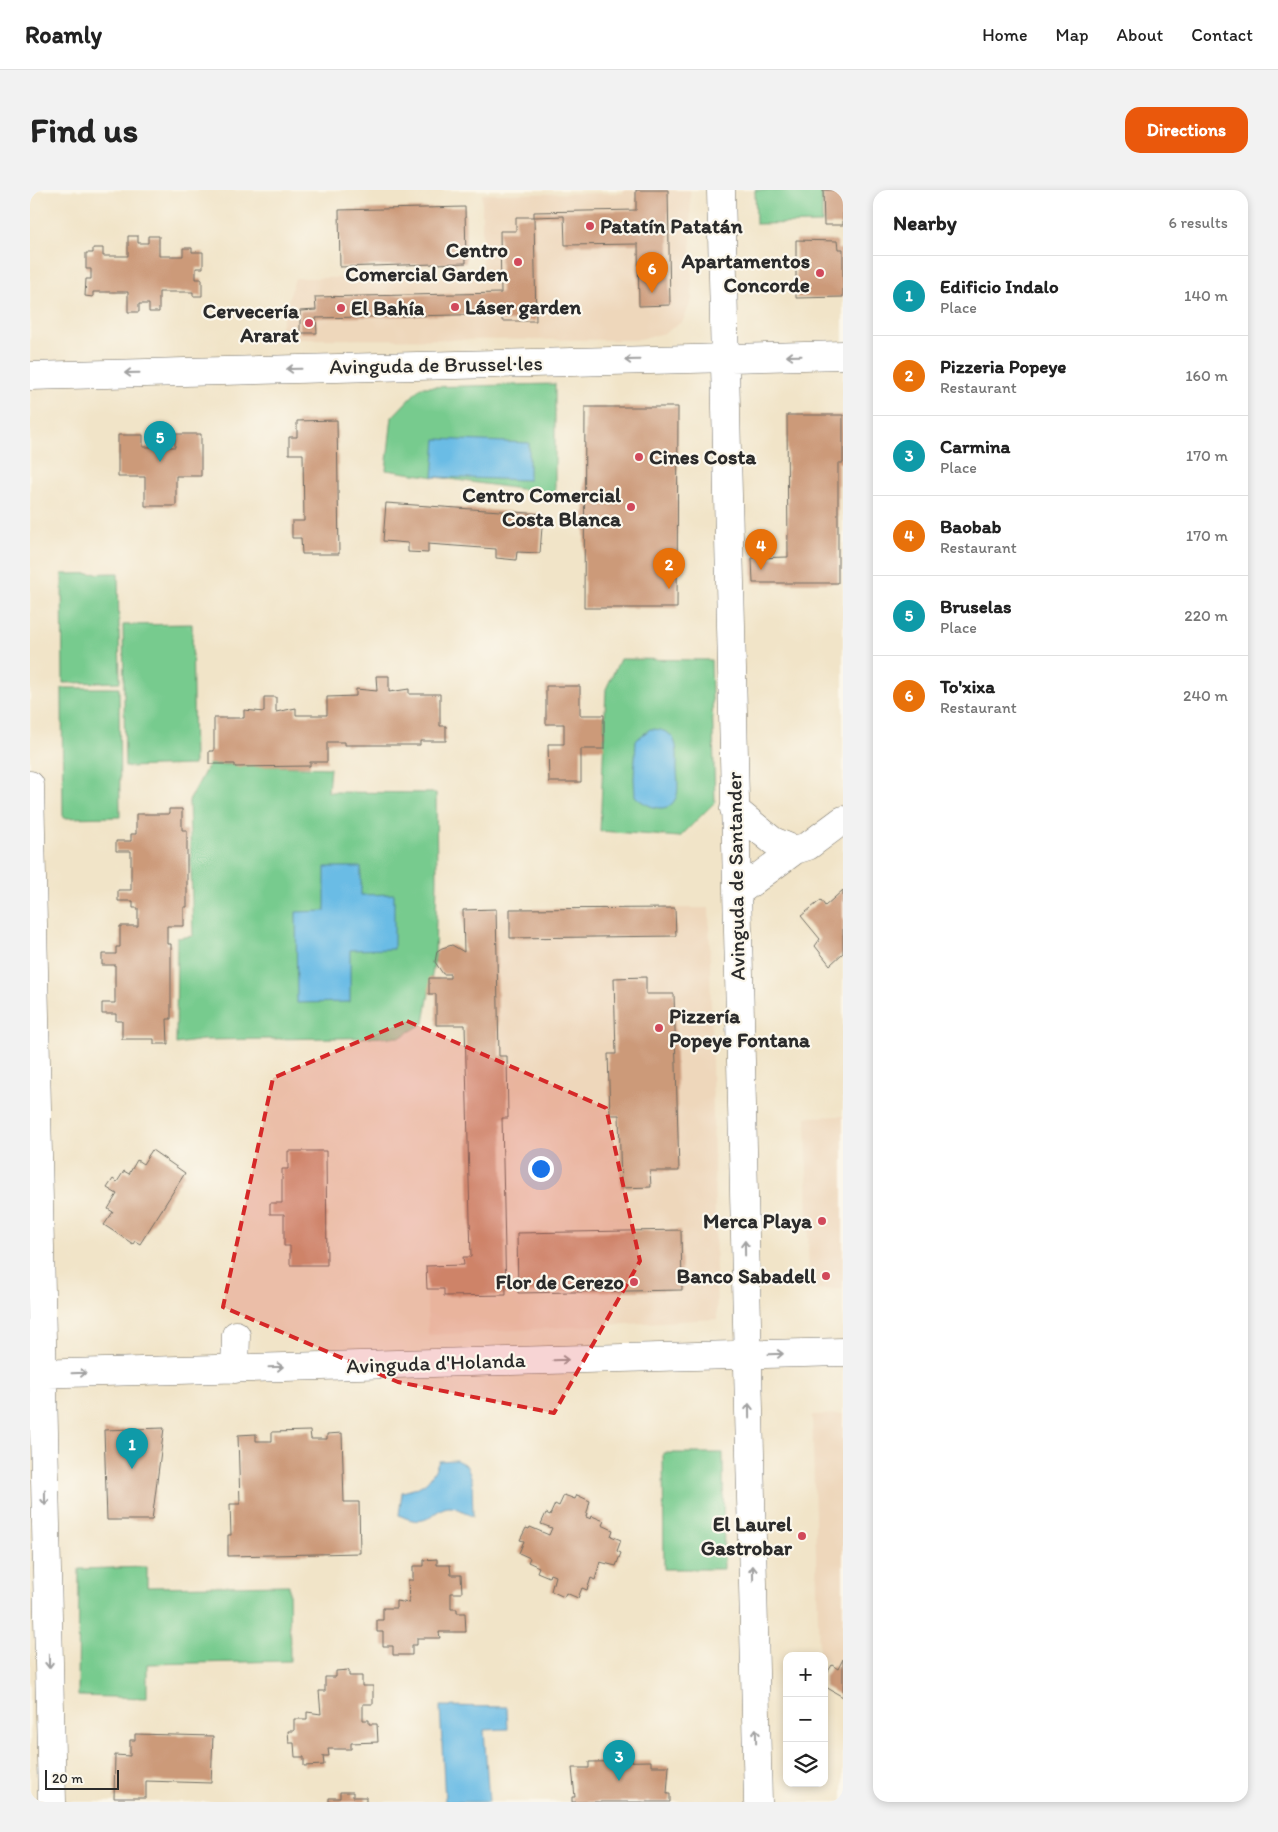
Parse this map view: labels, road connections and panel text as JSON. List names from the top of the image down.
{
  "streets": {
    "street": ["Avinguda de Brussel·les", "Avinguda de Santander", "Avinguda d'Holanda"]
  },
  "crossings": [
    ["Avinguda de Brussel·les", "Avinguda de Santander"],
    ["Avinguda de Santander", "Avinguda d'Holanda"]
  ],
  "one_way": ["Avinguda de Brussel·les", "Avinguda de Santander", "Avinguda d'Holanda"],
  "places": [
    "Patatín Patatán",
    "Centro Comercial Garden",
    "Apartamentos Concorde",
    "Láser garden",
    "El Bahía",
    "Cervecería Ararat",
    "Cines Costa",
    "Centro Comercial Costa Blanca",
    "Pizzería Popeye Fontana",
    "Merca Playa",
    "Banco Sabadell",
    "Flor de Cerezo",
    "El Laurel Gastrobar"
  ],
  "scale_bar": "20 m",
  "page": {
    "header": "Roamly",
    "nav": [
      "Home",
      "Map",
      "About",
      "Contact"
    ],
    "buttons": "Directions",
    "title": "Find us",
    "heading": ["Nearby", "6 results"],
    "pins": [
      "6",
      "5",
      "4",
      "2",
      "1",
      "3"
    ],
    "list": [
      {
        "mark": "1",
        "name": "Edificio Indalo",
        "note": "Place",
        "value": "140 m"
      },
      {
        "mark": "2",
        "name": "Pizzeria Popeye",
        "note": "Restaurant",
        "value": "160 m"
      },
      {
        "mark": "3",
        "name": "Carmina",
        "note": "Place",
        "value": "170 m"
      },
      {
        "mark": "4",
        "name": "Baobab",
        "note": "Restaurant",
        "value": "170 m"
      },
      {
        "mark": "5",
        "name": "Bruselas",
        "note": "Place",
        "value": "220 m"
      },
      {
        "mark": "6",
        "name": "To'xixa",
        "note": "Restaurant",
        "value": "240 m"
      }
    ],
    "map_buttons": ["+", "−"],
    "scale": "20 m"
  }
}
